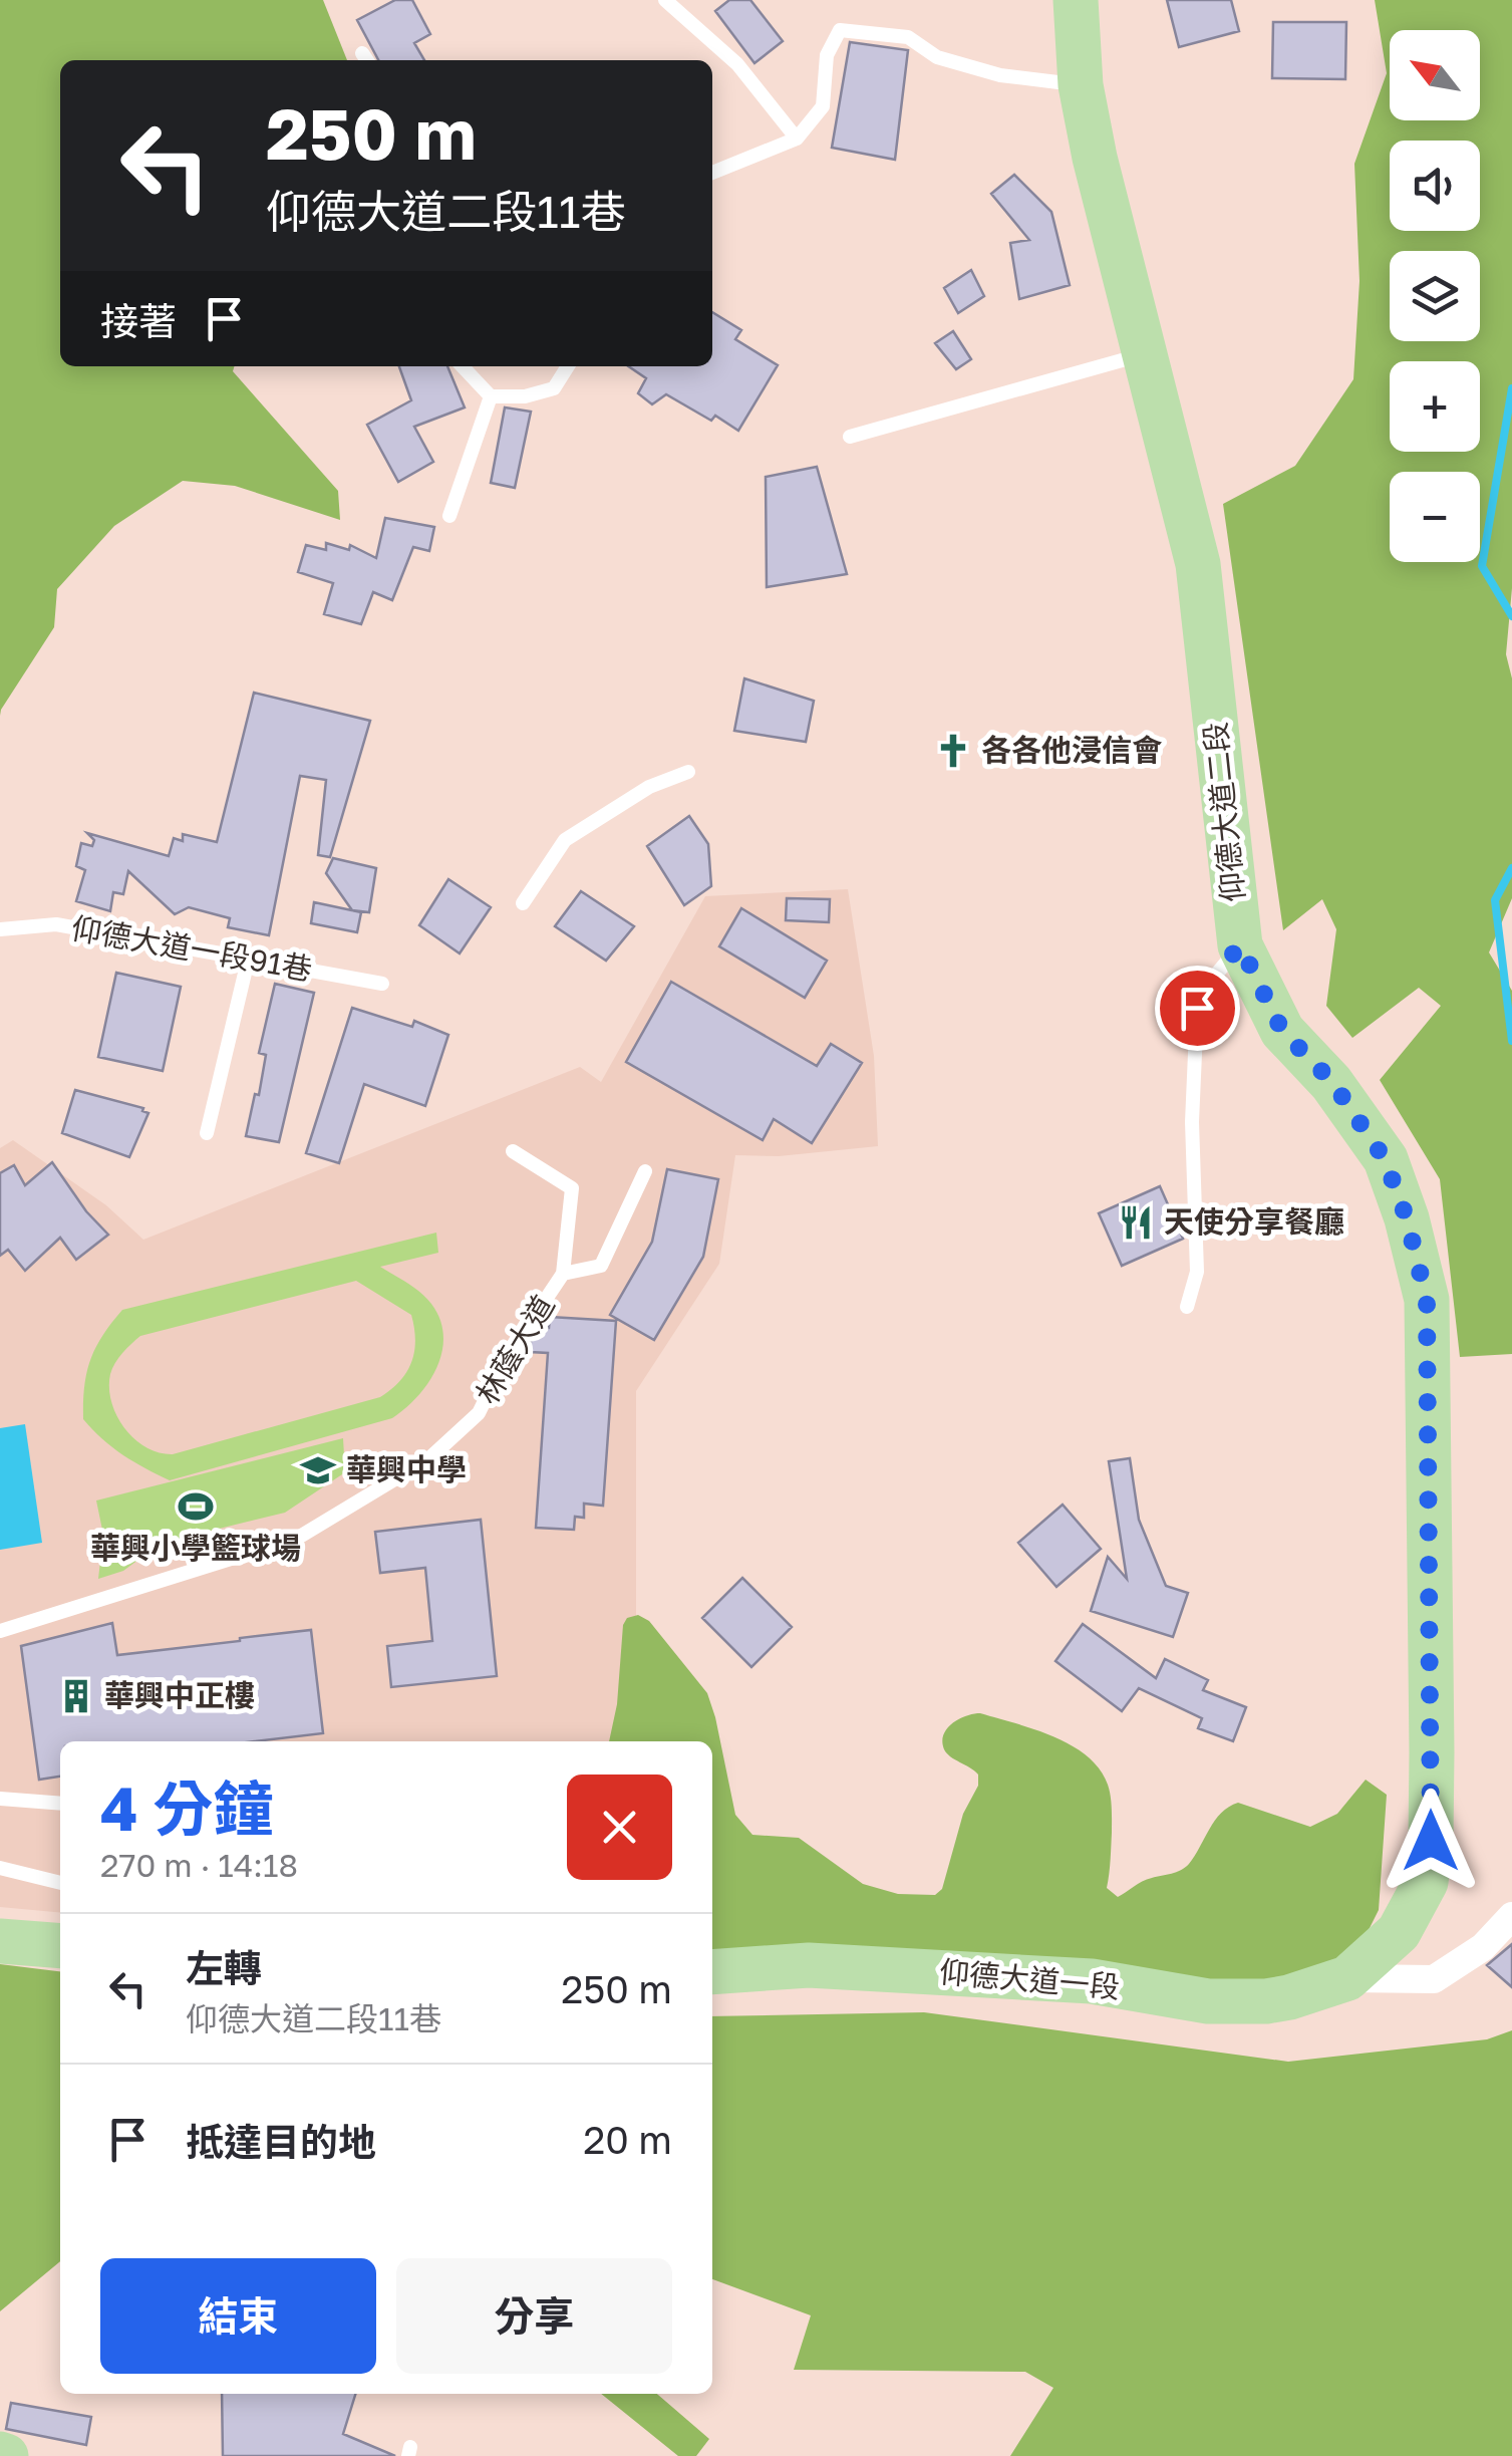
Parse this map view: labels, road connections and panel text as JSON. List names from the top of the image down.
{
  "streets": {
    "main road": ["仰德大道二段", "仰德大道一段"],
    "lane": ["仰德大道一段91巷", "林蔭大道"]
  },
  "crossings": [
    ["仰德大道二段", "仰德大道一段"]
  ],
  "places": {
    "church": ["各各他浸信會"],
    "restaurant": ["天使分享餐廳"],
    "school or university": ["華興中學"],
    "sports": ["華興小學籃球場"],
    "building": ["華興中正樓"]
  },
  "north": "top left",
  "page": {
    "map_buttons": ["+", "−"],
    "turn": ["250 m", "仰德大道二段11巷"],
    "then": "接著",
    "heading": ["4 分鐘", "270 m · 14:18"],
    "list": [
      {
        "name": "左轉",
        "note": "仰德大道二段11巷",
        "value": "250 m"
      },
      {
        "name": "抵達目的地",
        "value": "20 m"
      }
    ],
    "buttons": ["結束", "分享"]
  }
}
